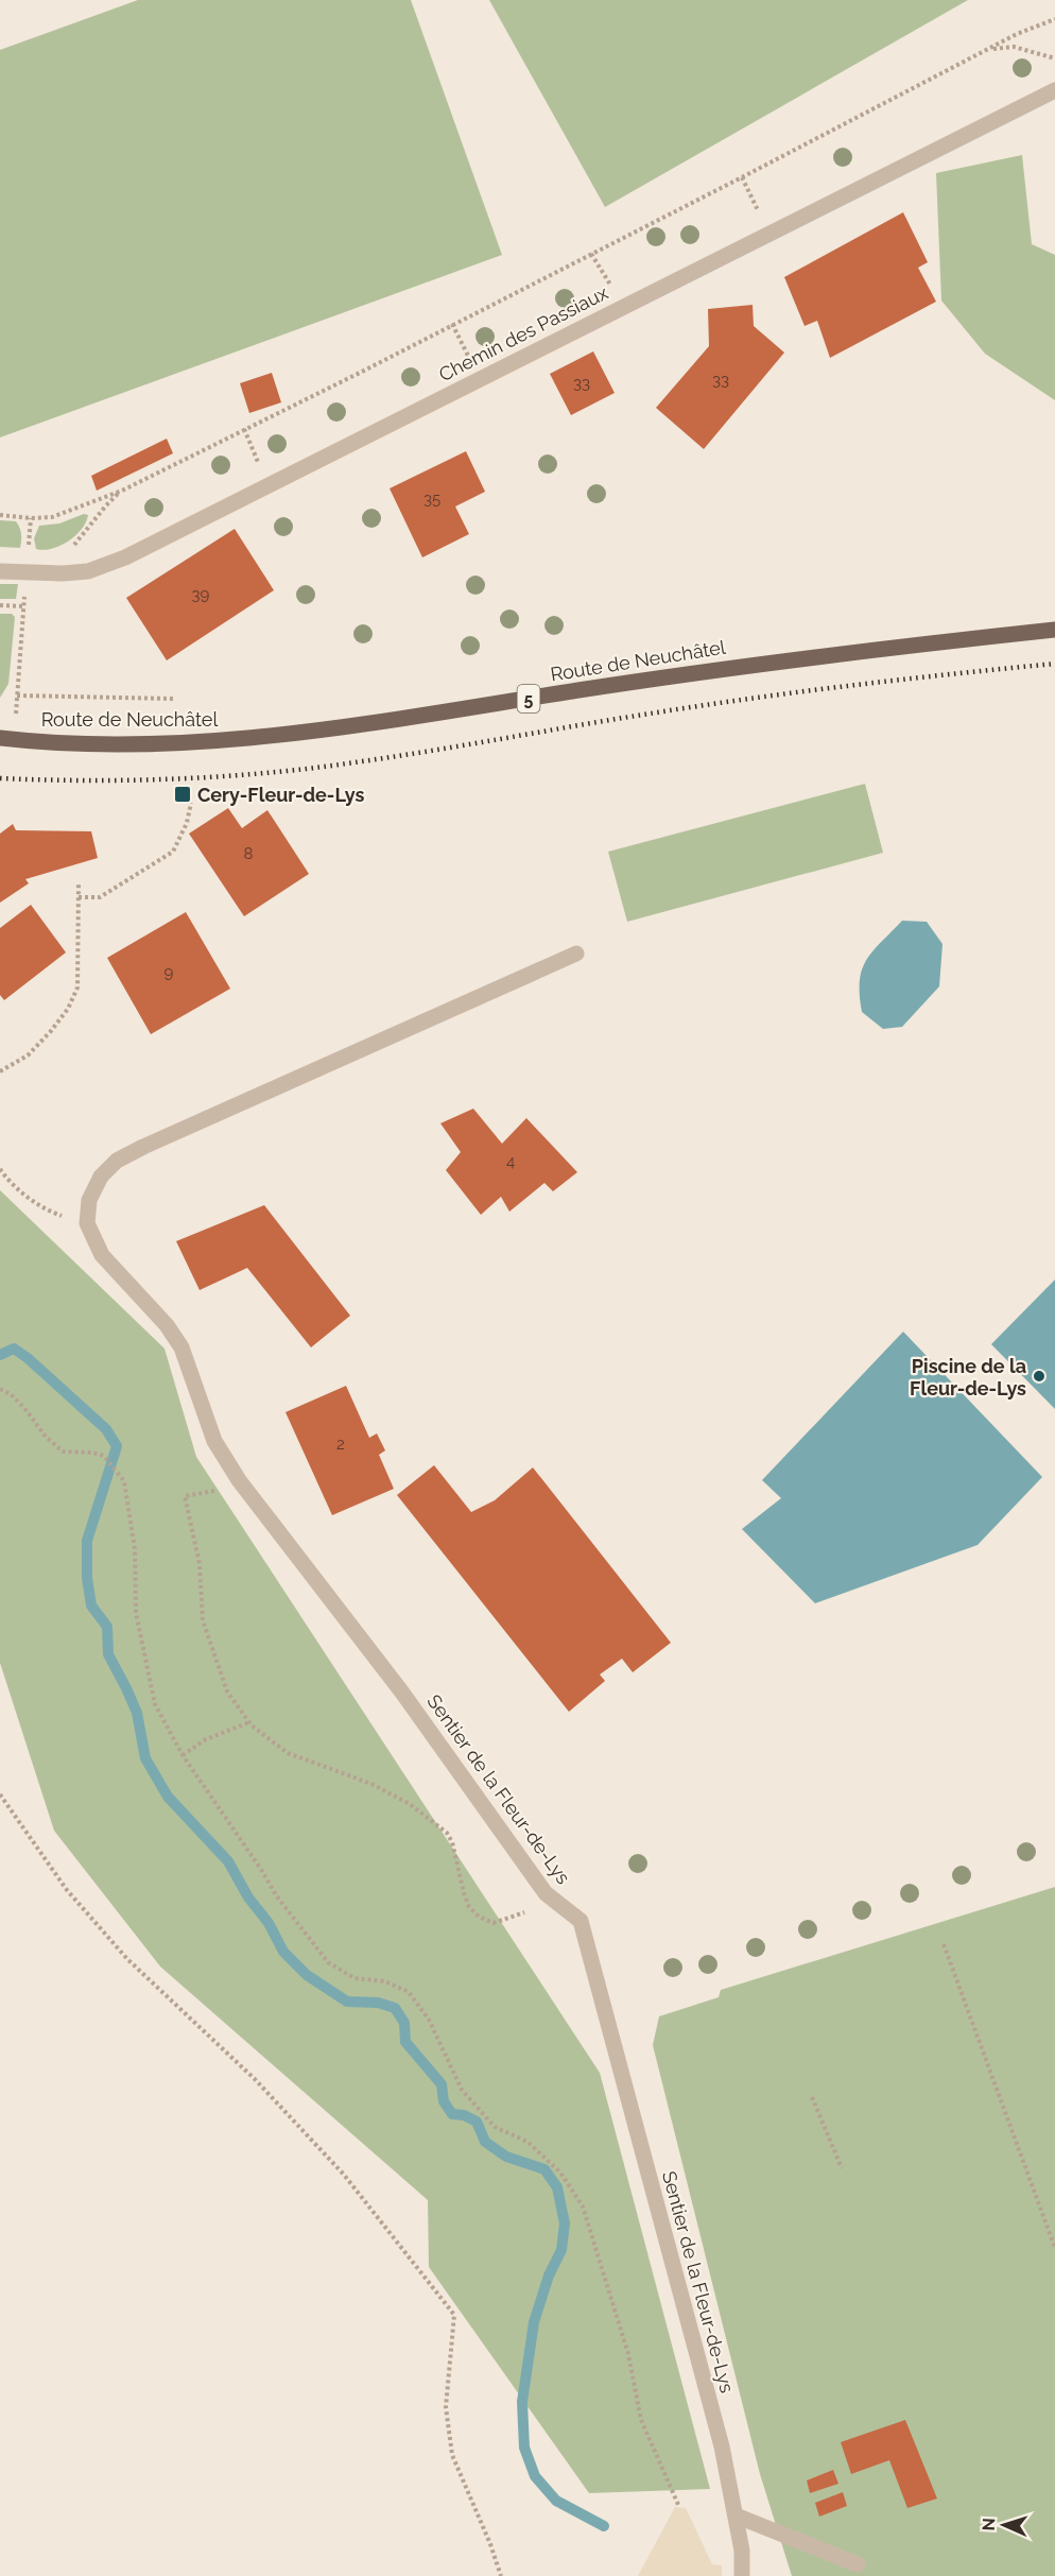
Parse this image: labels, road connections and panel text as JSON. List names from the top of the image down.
{
  "streets": {
    "main road": ["Route de Neuchâtel", "5"],
    "street": ["Chemin des Passiaux", "Sentier de la Fleur-de-Lys"]
  },
  "places": {
    "transit": ["Cery-Fleur-de-Lys"],
    "other": ["Piscine de la Fleur-de-Lys"]
  },
  "house_numbers": [
    "33",
    "33",
    "35",
    "39",
    "8",
    "9",
    "4",
    "2"
  ],
  "north": "left"
}
